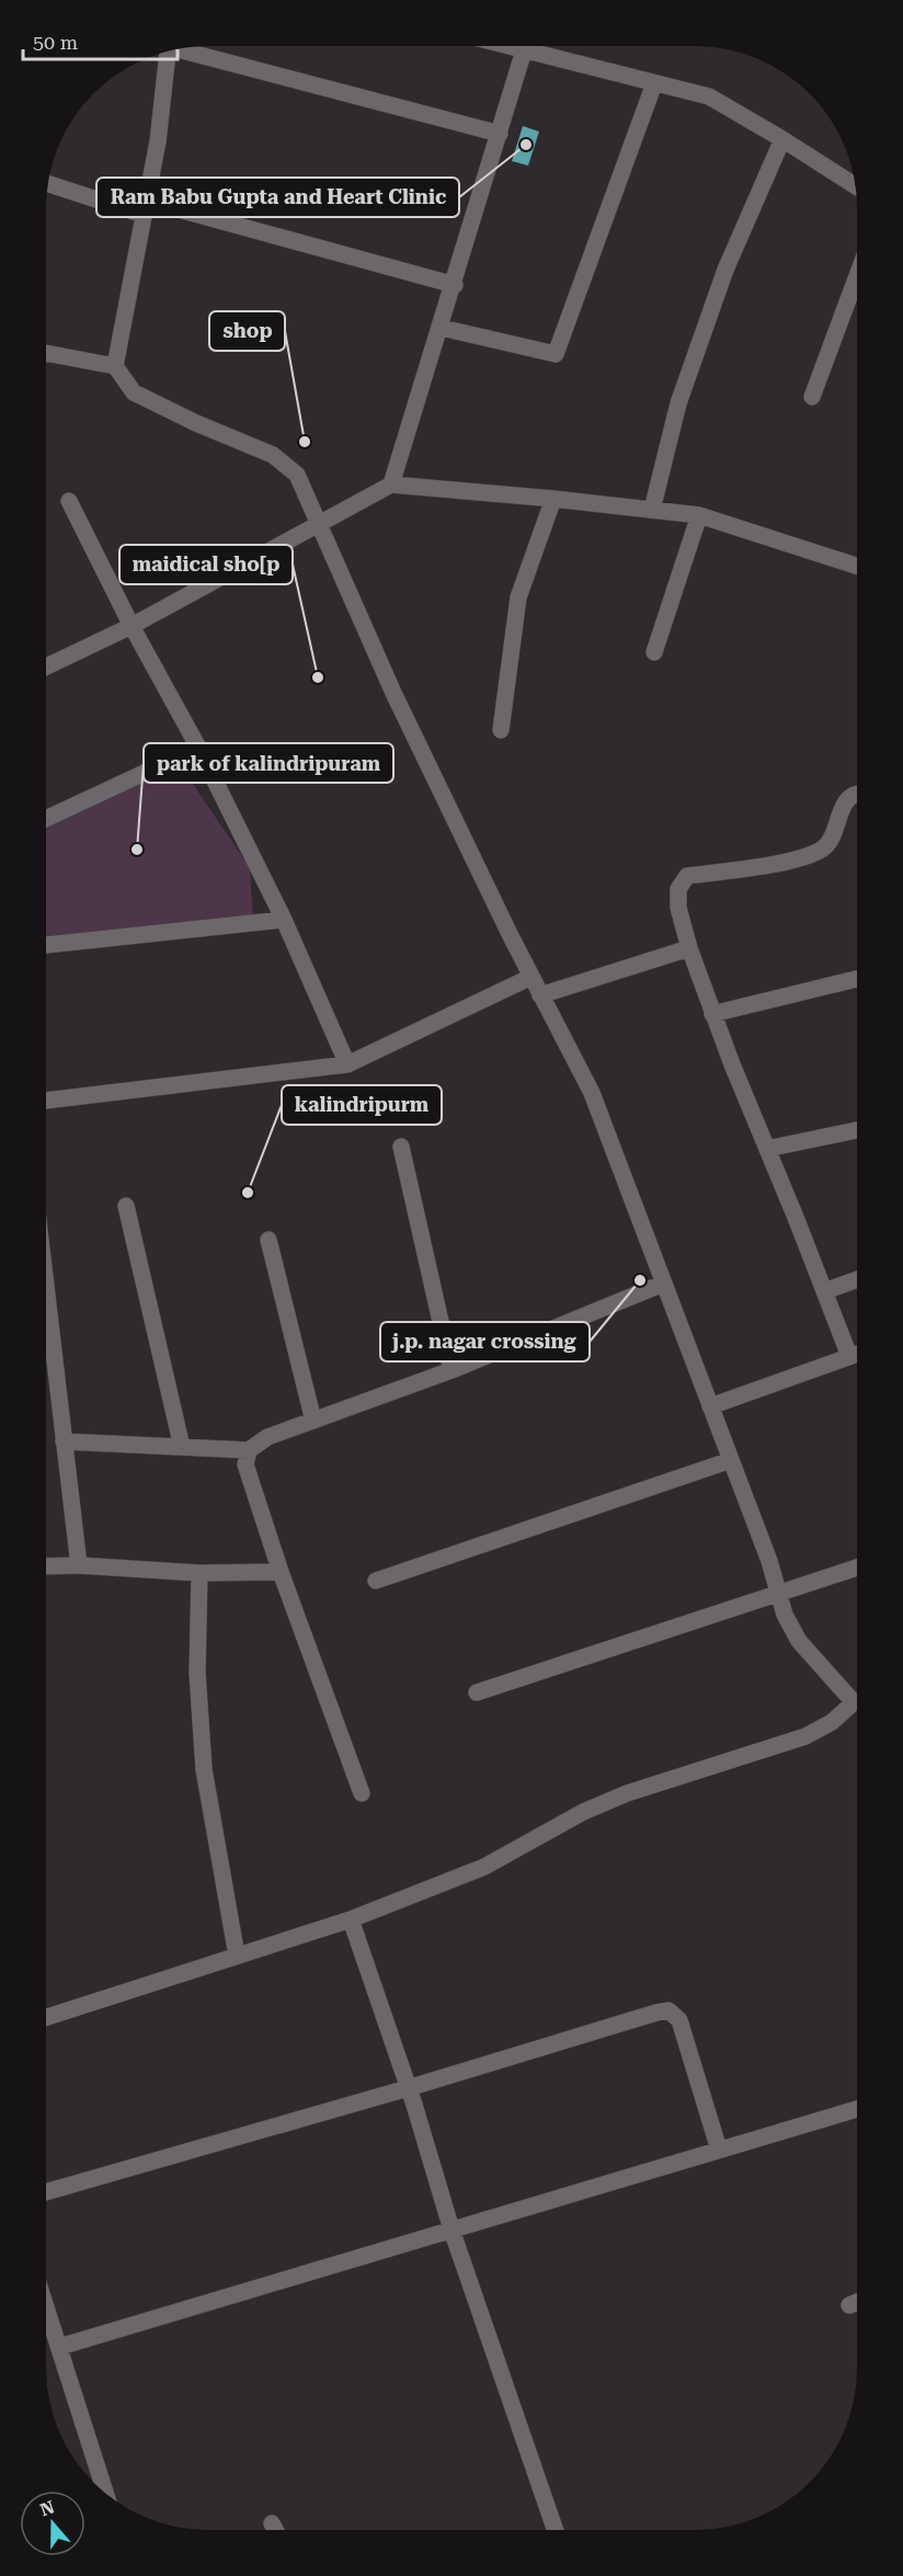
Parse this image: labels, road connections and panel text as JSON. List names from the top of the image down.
{
  "places": [
    "Ram Babu Gupta and Heart Clinic",
    "shop",
    "maidical sho[p",
    "park of kalindripuram",
    "kalindripurm",
    "j.p. nagar crossing"
  ],
  "scale_bar": "50 m",
  "north": "top"
}
